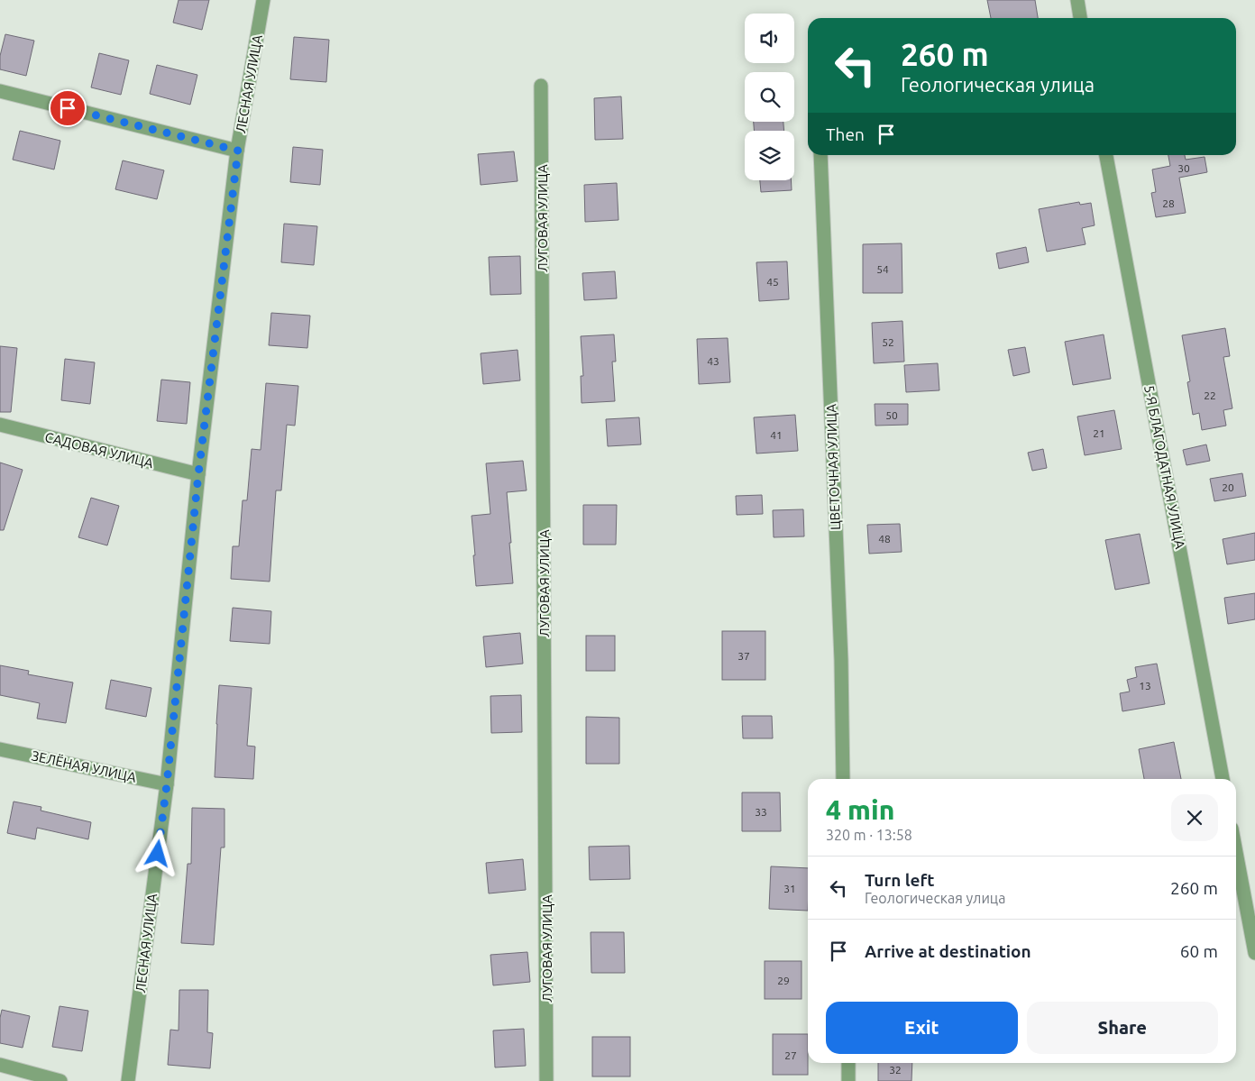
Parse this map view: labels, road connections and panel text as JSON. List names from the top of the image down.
{
  "streets": {
    "street": [
      "ЛЕСНАЯ УЛИЦА",
      "ЛУГОВАЯ УЛИЦА",
      "САДОВАЯ УЛИЦА",
      "ЦВЕТОЧНАЯ УЛИЦА",
      "5-Я БЛАГОДАТНАЯ УЛИЦА",
      "ЗЕЛЁНАЯ УЛИЦА"
    ]
  },
  "crossings": [
    ["ЛЕСНАЯ УЛИЦА", "САДОВАЯ УЛИЦА"],
    ["ЛЕСНАЯ УЛИЦА", "ЗЕЛЁНАЯ УЛИЦА"]
  ],
  "house_numbers": [
    "30",
    "28",
    "54",
    "45",
    "52",
    "43",
    "22",
    "50",
    "21",
    "41",
    "20",
    "48",
    "37",
    "13",
    "33",
    "31",
    "29",
    "27",
    "32"
  ],
  "page": {
    "turn": ["260 m", "Геологическая улица"],
    "then": "Then",
    "heading": ["4 min", "320 m · 13:58"],
    "list": [
      {
        "name": "Turn left",
        "note": "Геологическая улица",
        "value": "260 m"
      },
      {
        "name": "Arrive at destination",
        "value": "60 m"
      }
    ],
    "buttons": ["Exit", "Share"]
  }
}
